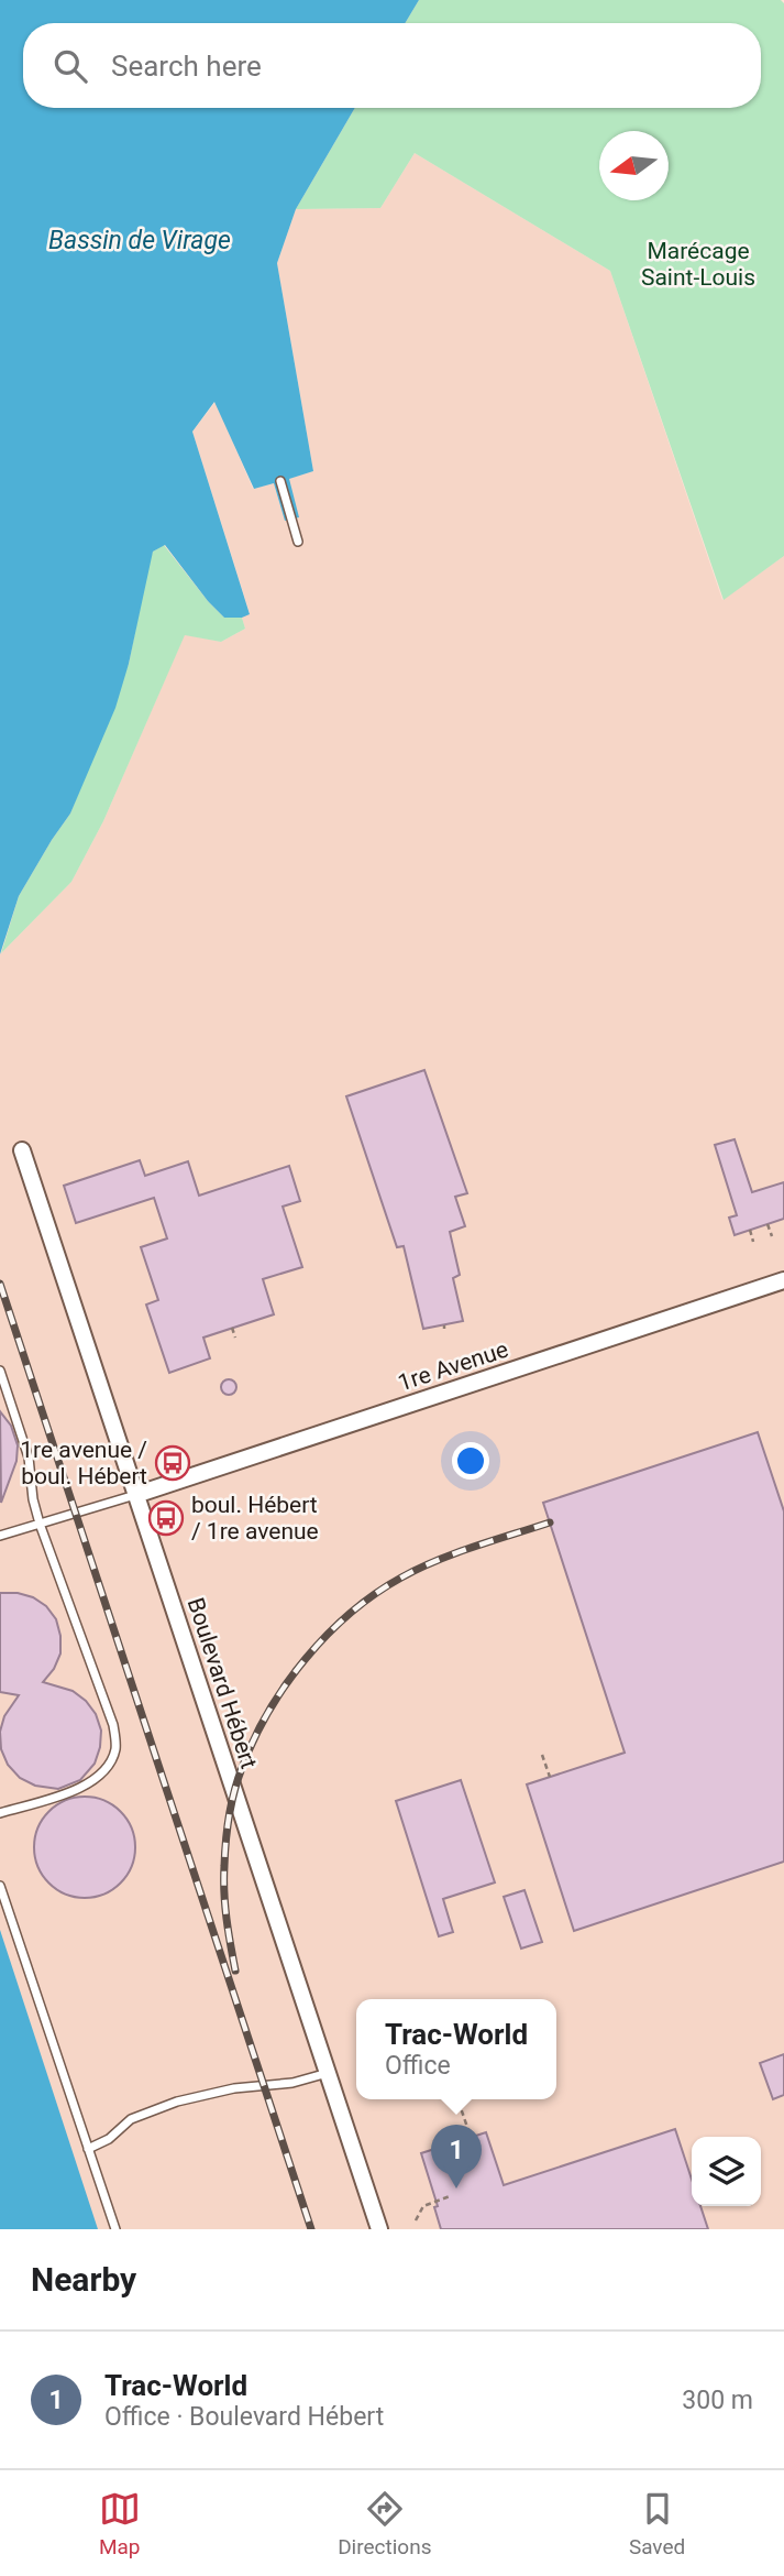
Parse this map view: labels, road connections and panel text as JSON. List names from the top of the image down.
{
  "streets": {
    "street": ["1re Avenue", "Boulevard Hébert"]
  },
  "crossings": [
    ["1re Avenue", "Boulevard Hébert"]
  ],
  "water": ["Bassin de Virage"],
  "parks": ["Marécage Saint-Louis"],
  "places": {
    "bus stop": ["1re avenue / boul. Hébert", "boul. Hébert / 1re avenue"]
  },
  "north": "left",
  "page": {
    "search": "Search here",
    "popup": ["Trac-World", "Office"],
    "pins": "1",
    "heading": "Nearby",
    "list": [
      {
        "mark": "1",
        "name": "Trac-World",
        "note": "Office · Boulevard Hébert",
        "value": "300 m"
      }
    ],
    "nav": ["Map", "Directions", "Saved"]
  }
}
